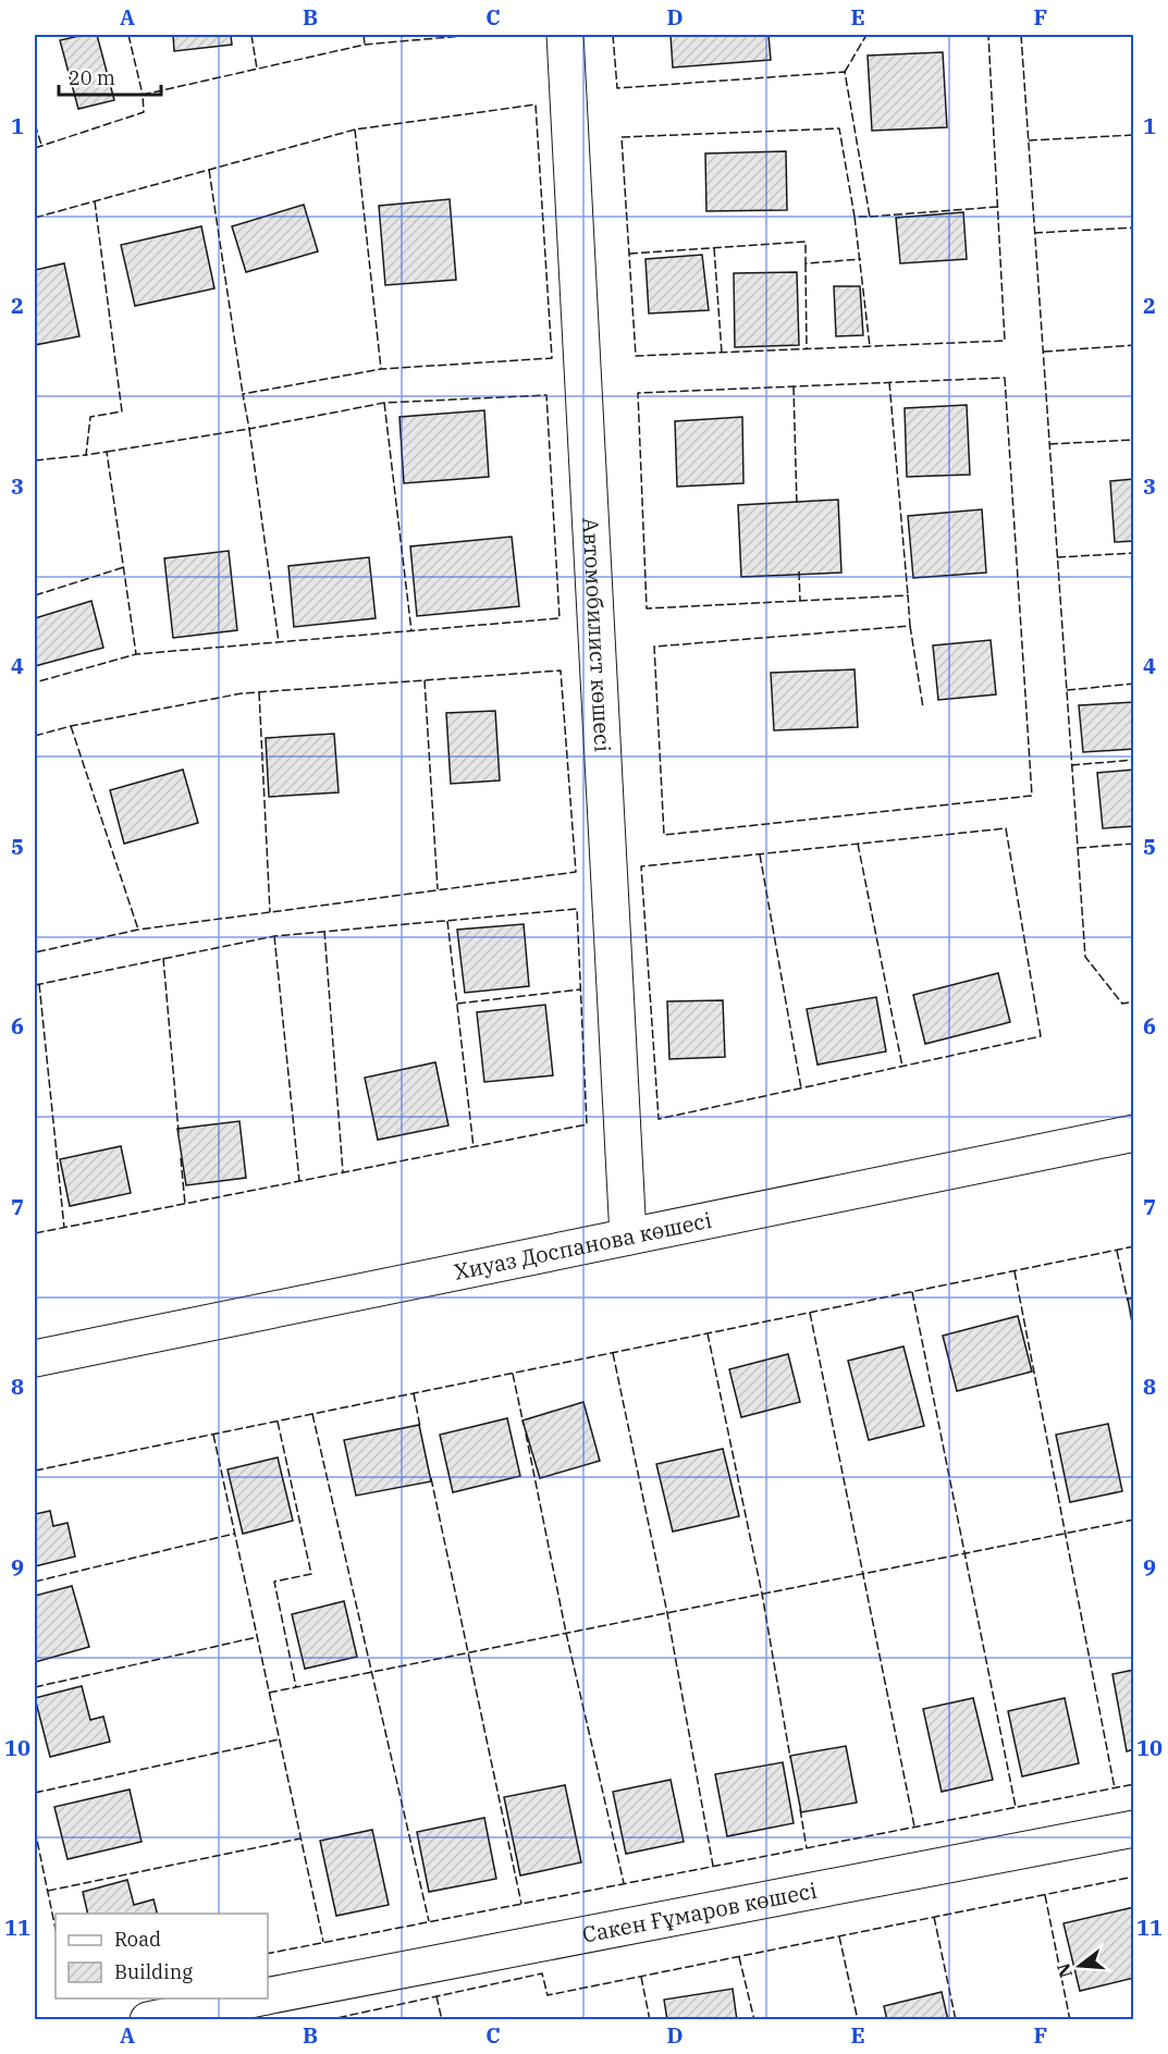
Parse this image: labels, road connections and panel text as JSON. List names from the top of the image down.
{
  "streets": {
    "street": ["Автомобилист көшесі", "Хиуаз Доспанова көшесі", "Сакен Ғұмаров көшесі"]
  },
  "crossings": [
    ["Автомобилист көшесі", "Хиуаз Доспанова көшесі"]
  ],
  "legend": ["Road", "Building"],
  "scale_bar": "20 m",
  "north": "left",
  "grid": {
    "columns": [
      "A",
      "B",
      "C",
      "D",
      "E",
      "F"
    ],
    "rows": [
      "1",
      "2",
      "3",
      "4",
      "5",
      "6",
      "7",
      "8",
      "9",
      "10",
      "11"
    ]
  }
}
